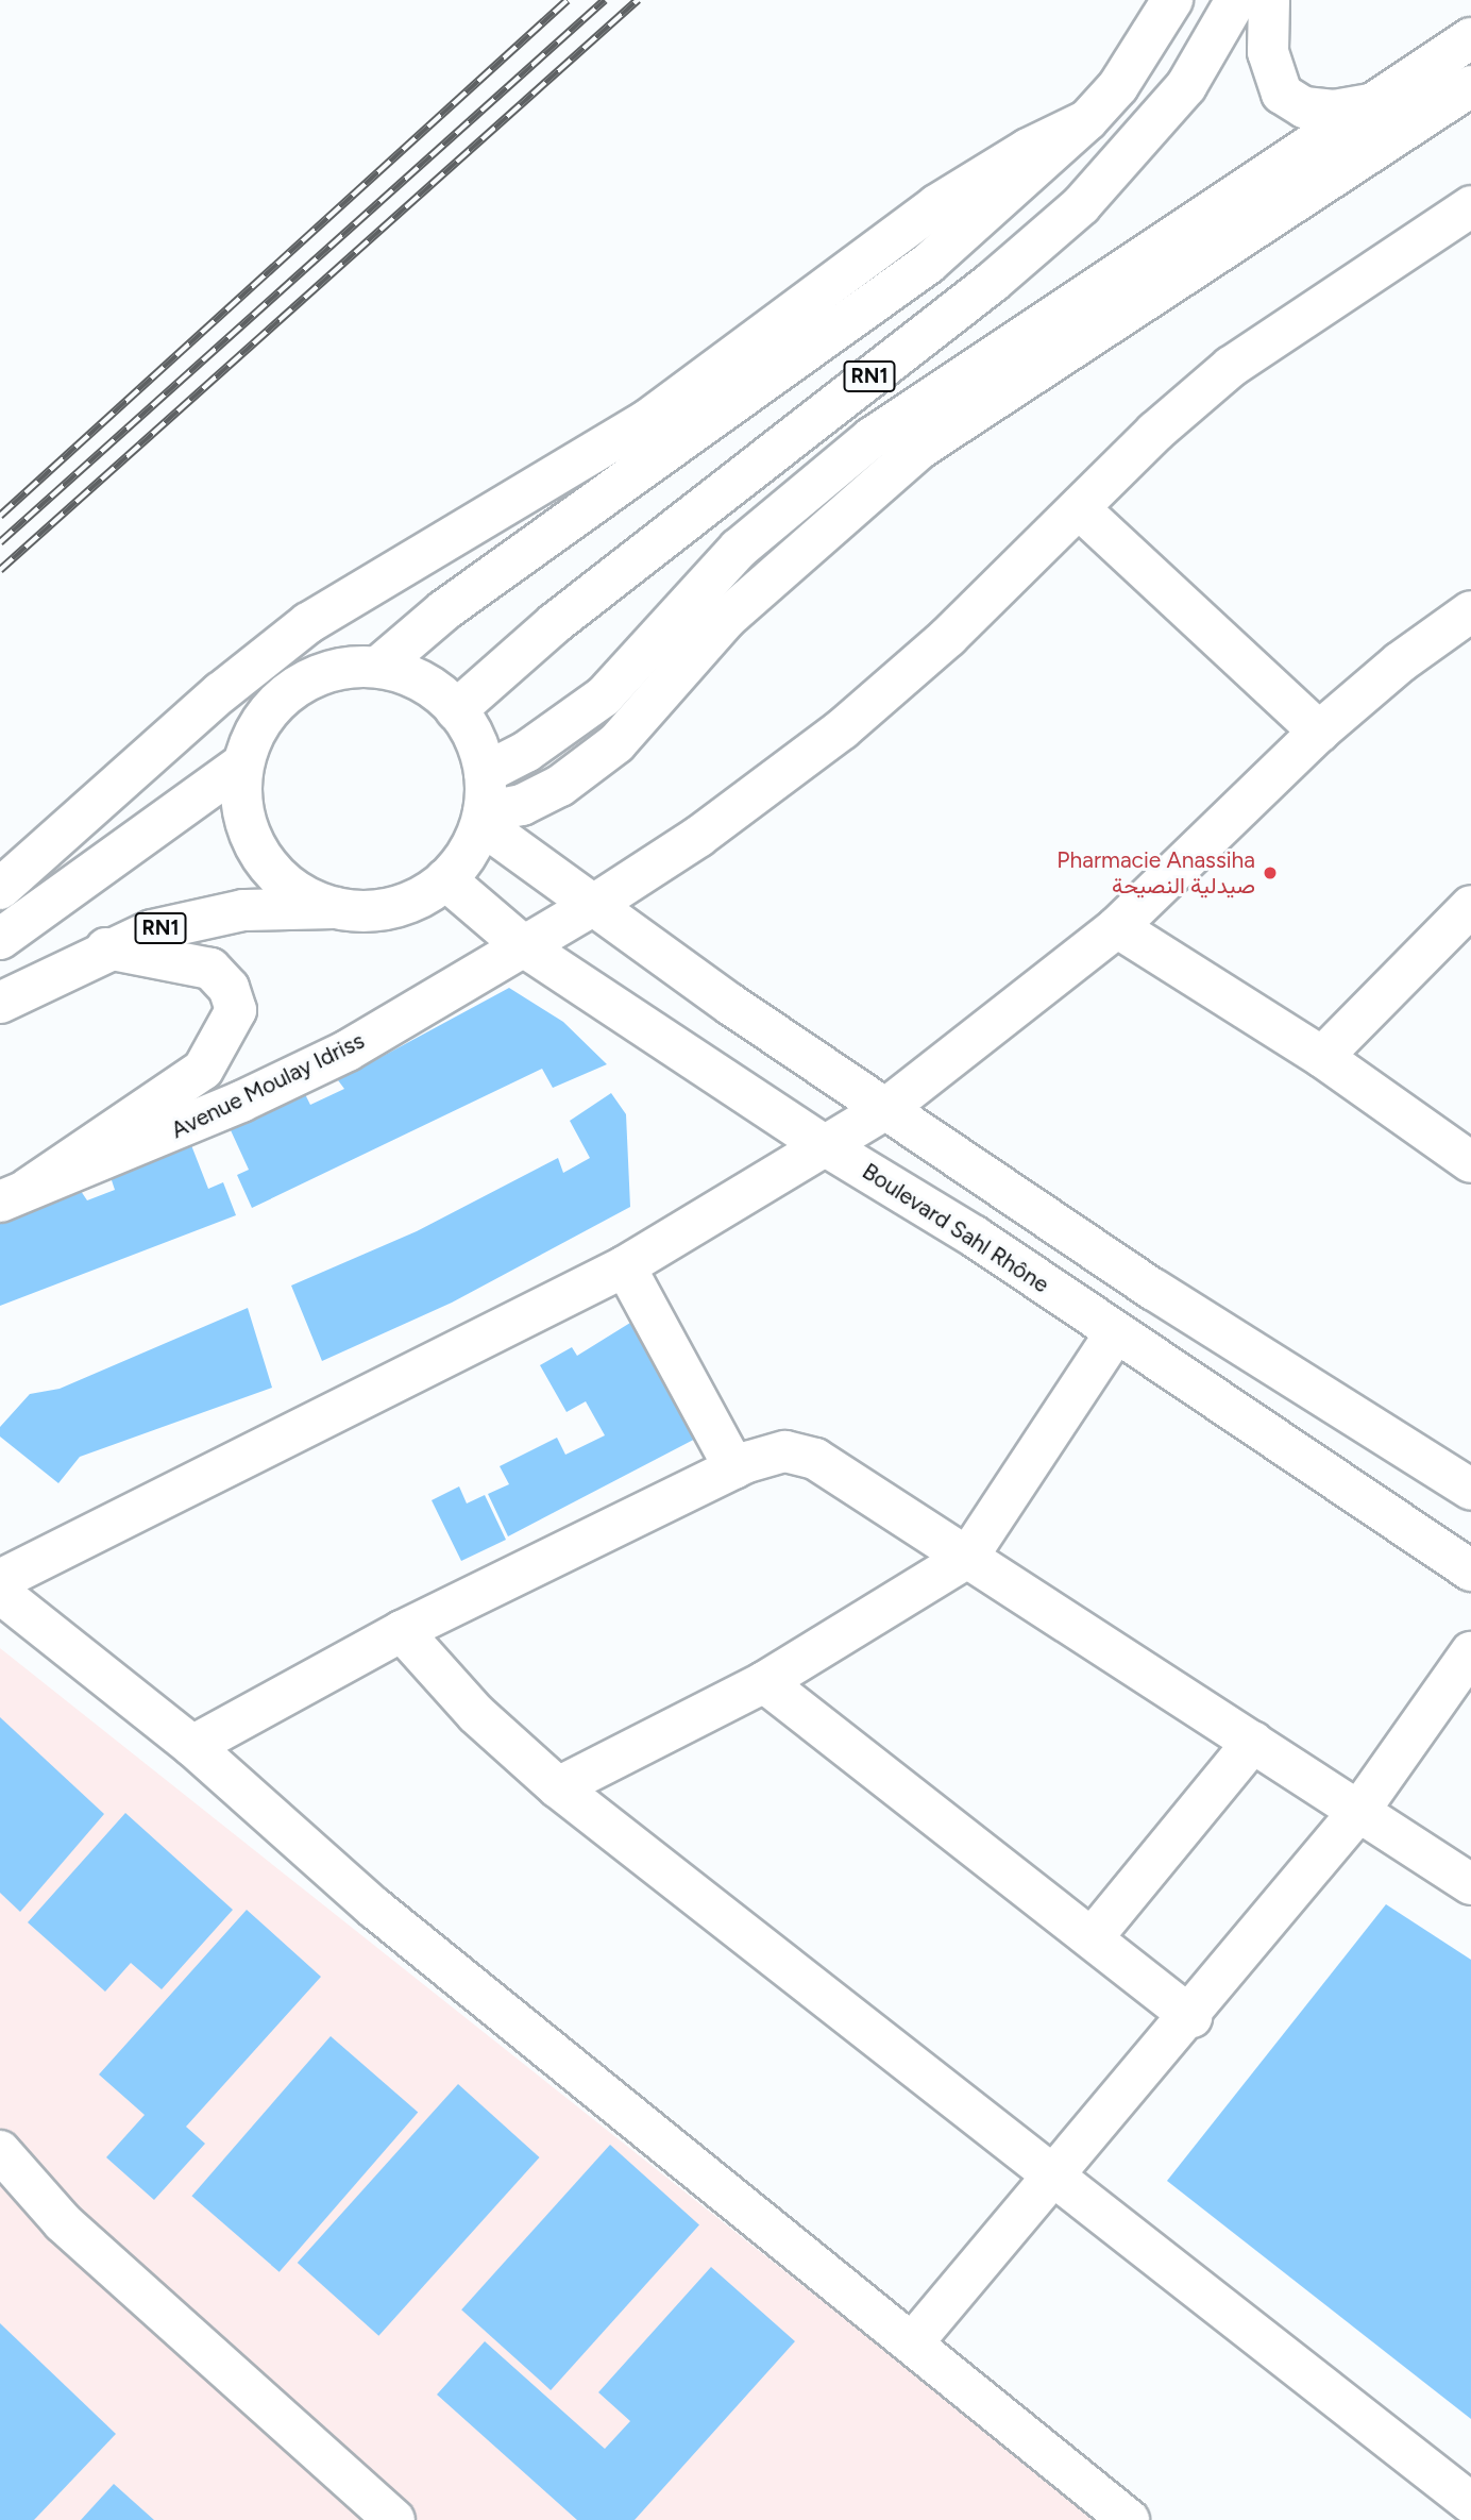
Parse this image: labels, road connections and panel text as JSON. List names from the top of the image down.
{
  "streets": {
    "main road": ["RN1", "Avenue Moulay Idriss", "Boulevard Sahl Rhône"]
  },
  "crossings": [
    ["RN1", "Boulevard Sahl Rhône"],
    ["Avenue Moulay Idriss", "Boulevard Sahl Rhône"]
  ],
  "places": ["Pharmacie Anassiha صيدلية النصيحة"]
}
